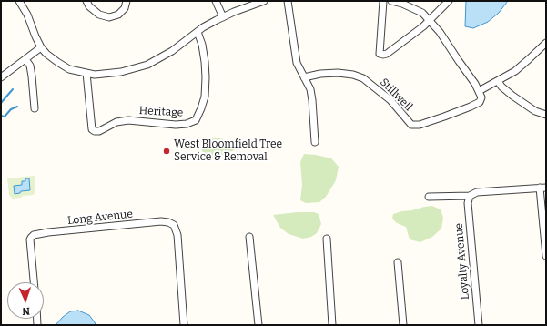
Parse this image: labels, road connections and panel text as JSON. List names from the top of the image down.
{
  "streets": {
    "street": [
      "Stillwell",
      "Heritage",
      "Long Avenue",
      "Loyalty Avenue"
    ]
  },
  "places": ["West Bloomfield Tree Service & Removal"],
  "north": "bottom"
}
